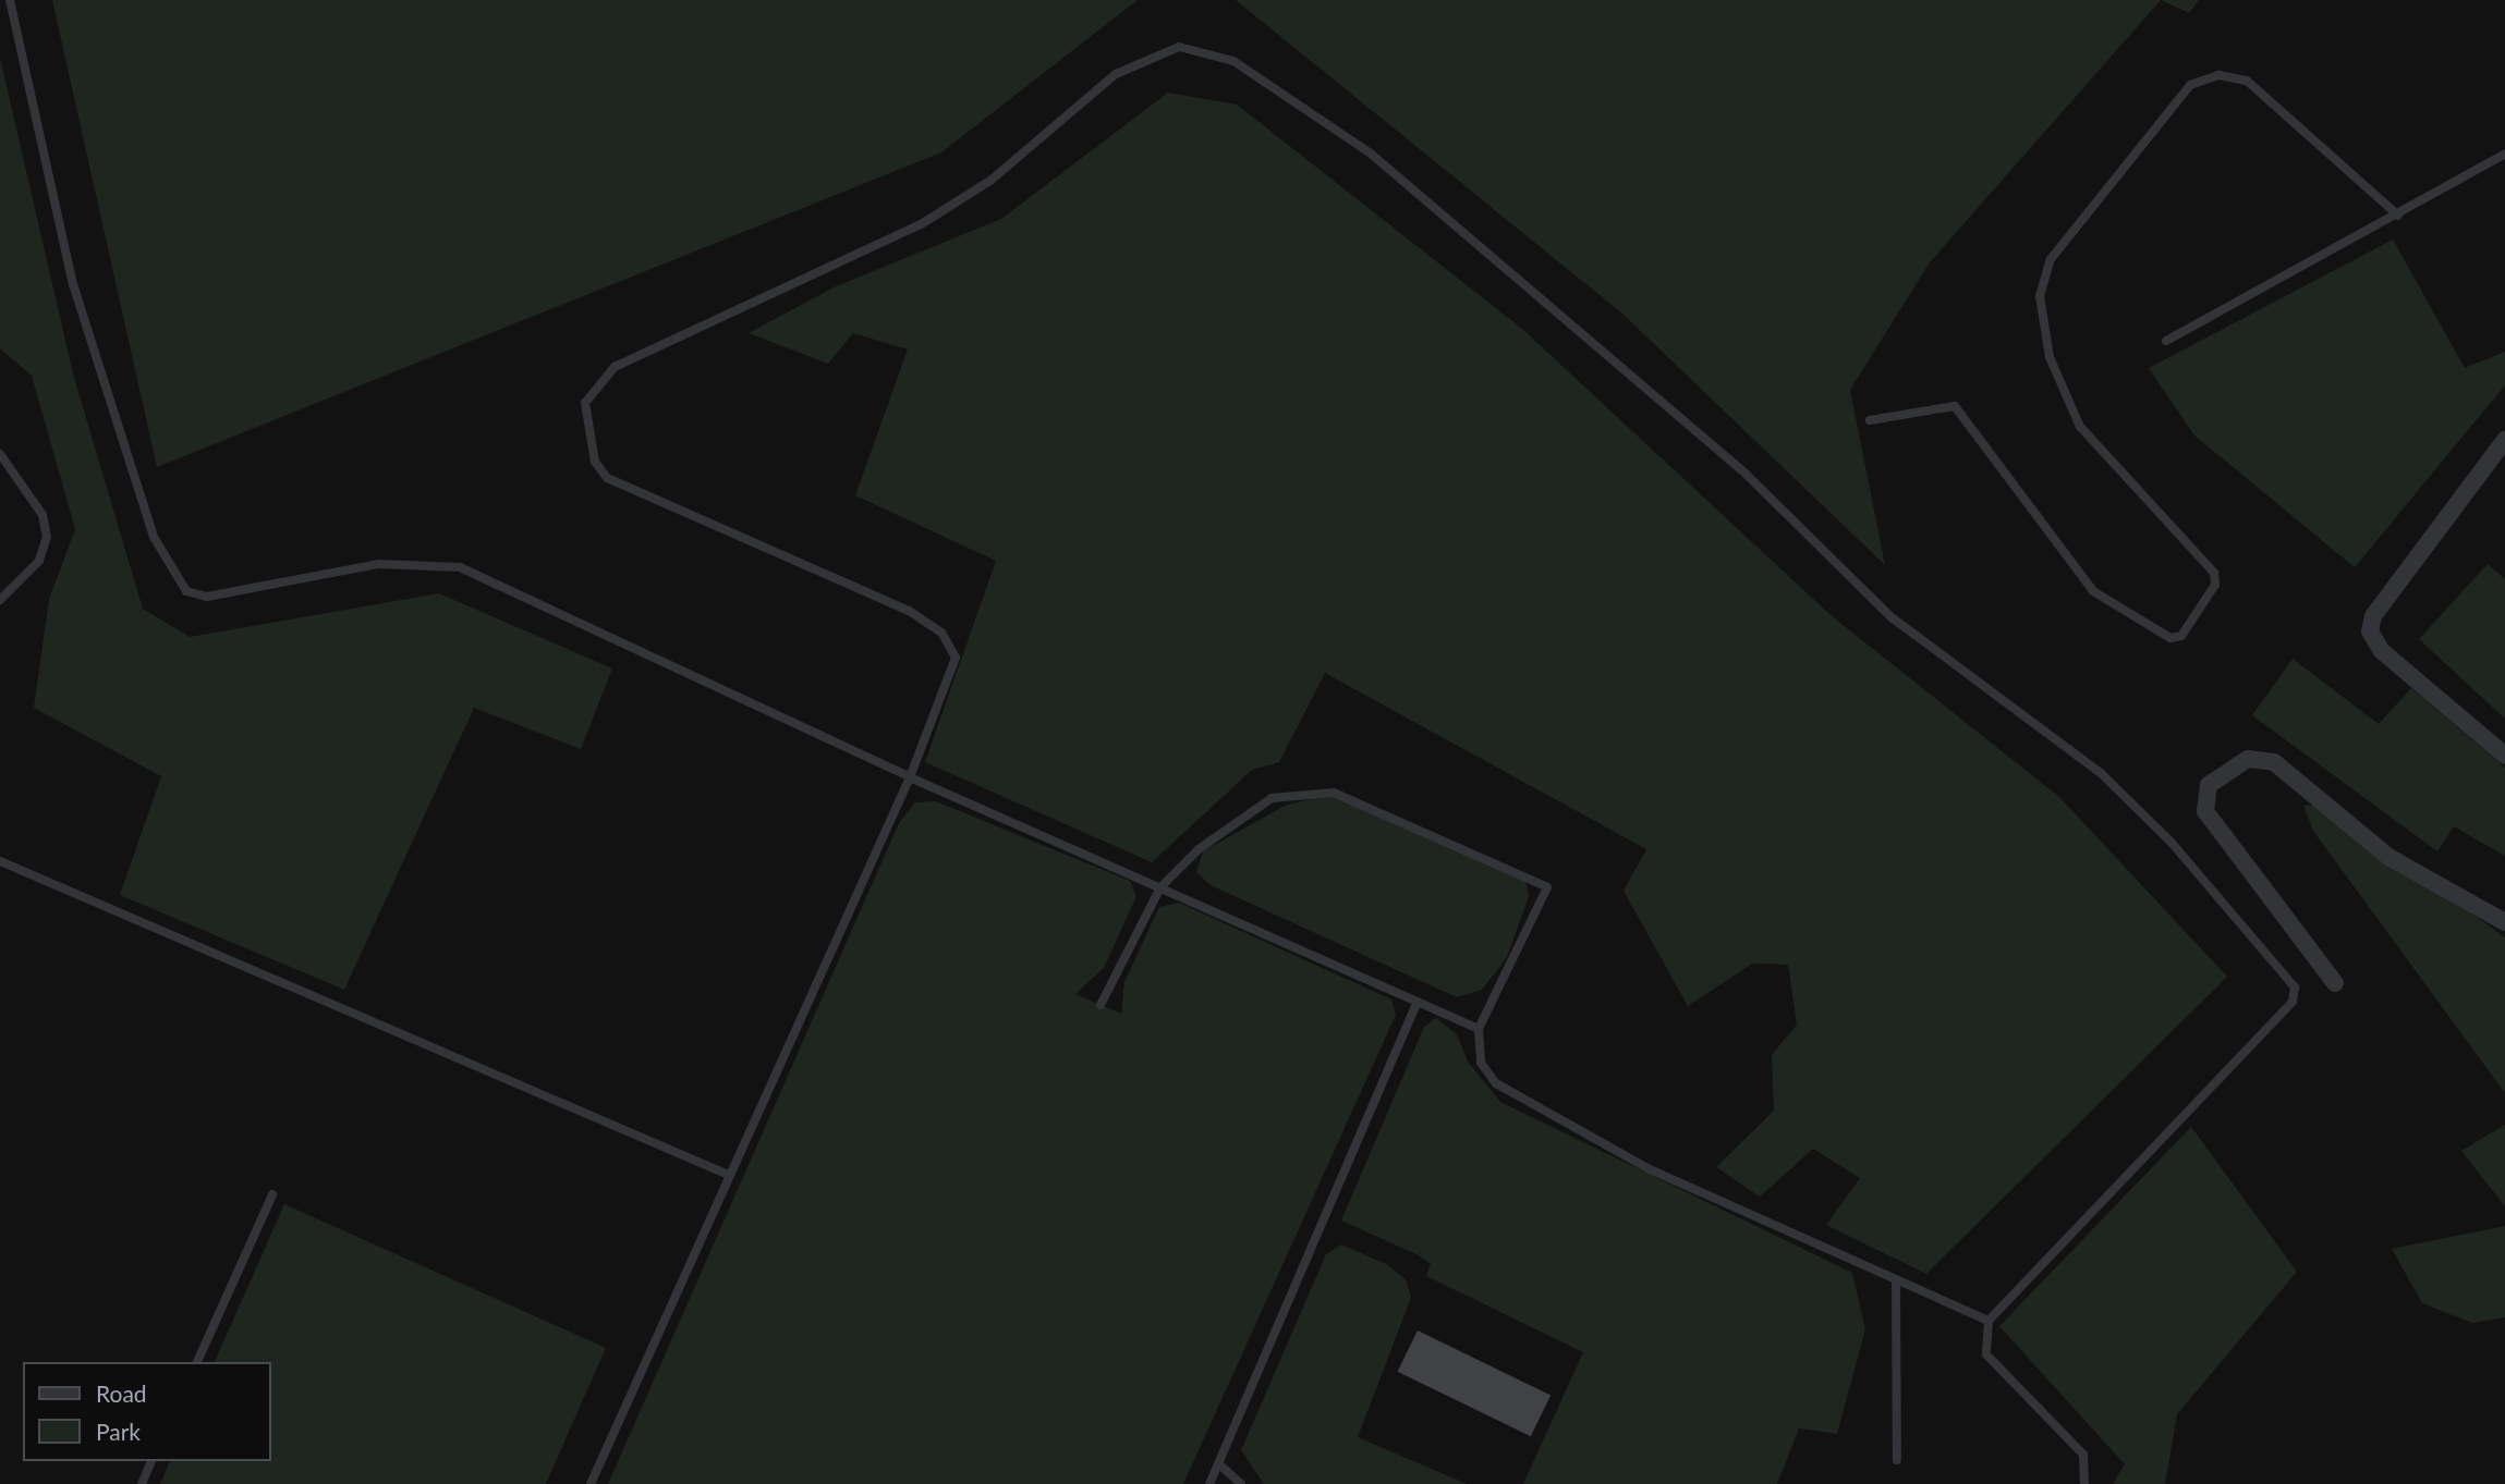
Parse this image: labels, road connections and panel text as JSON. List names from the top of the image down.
{
  "legend": ["Road", "Park"]
}
